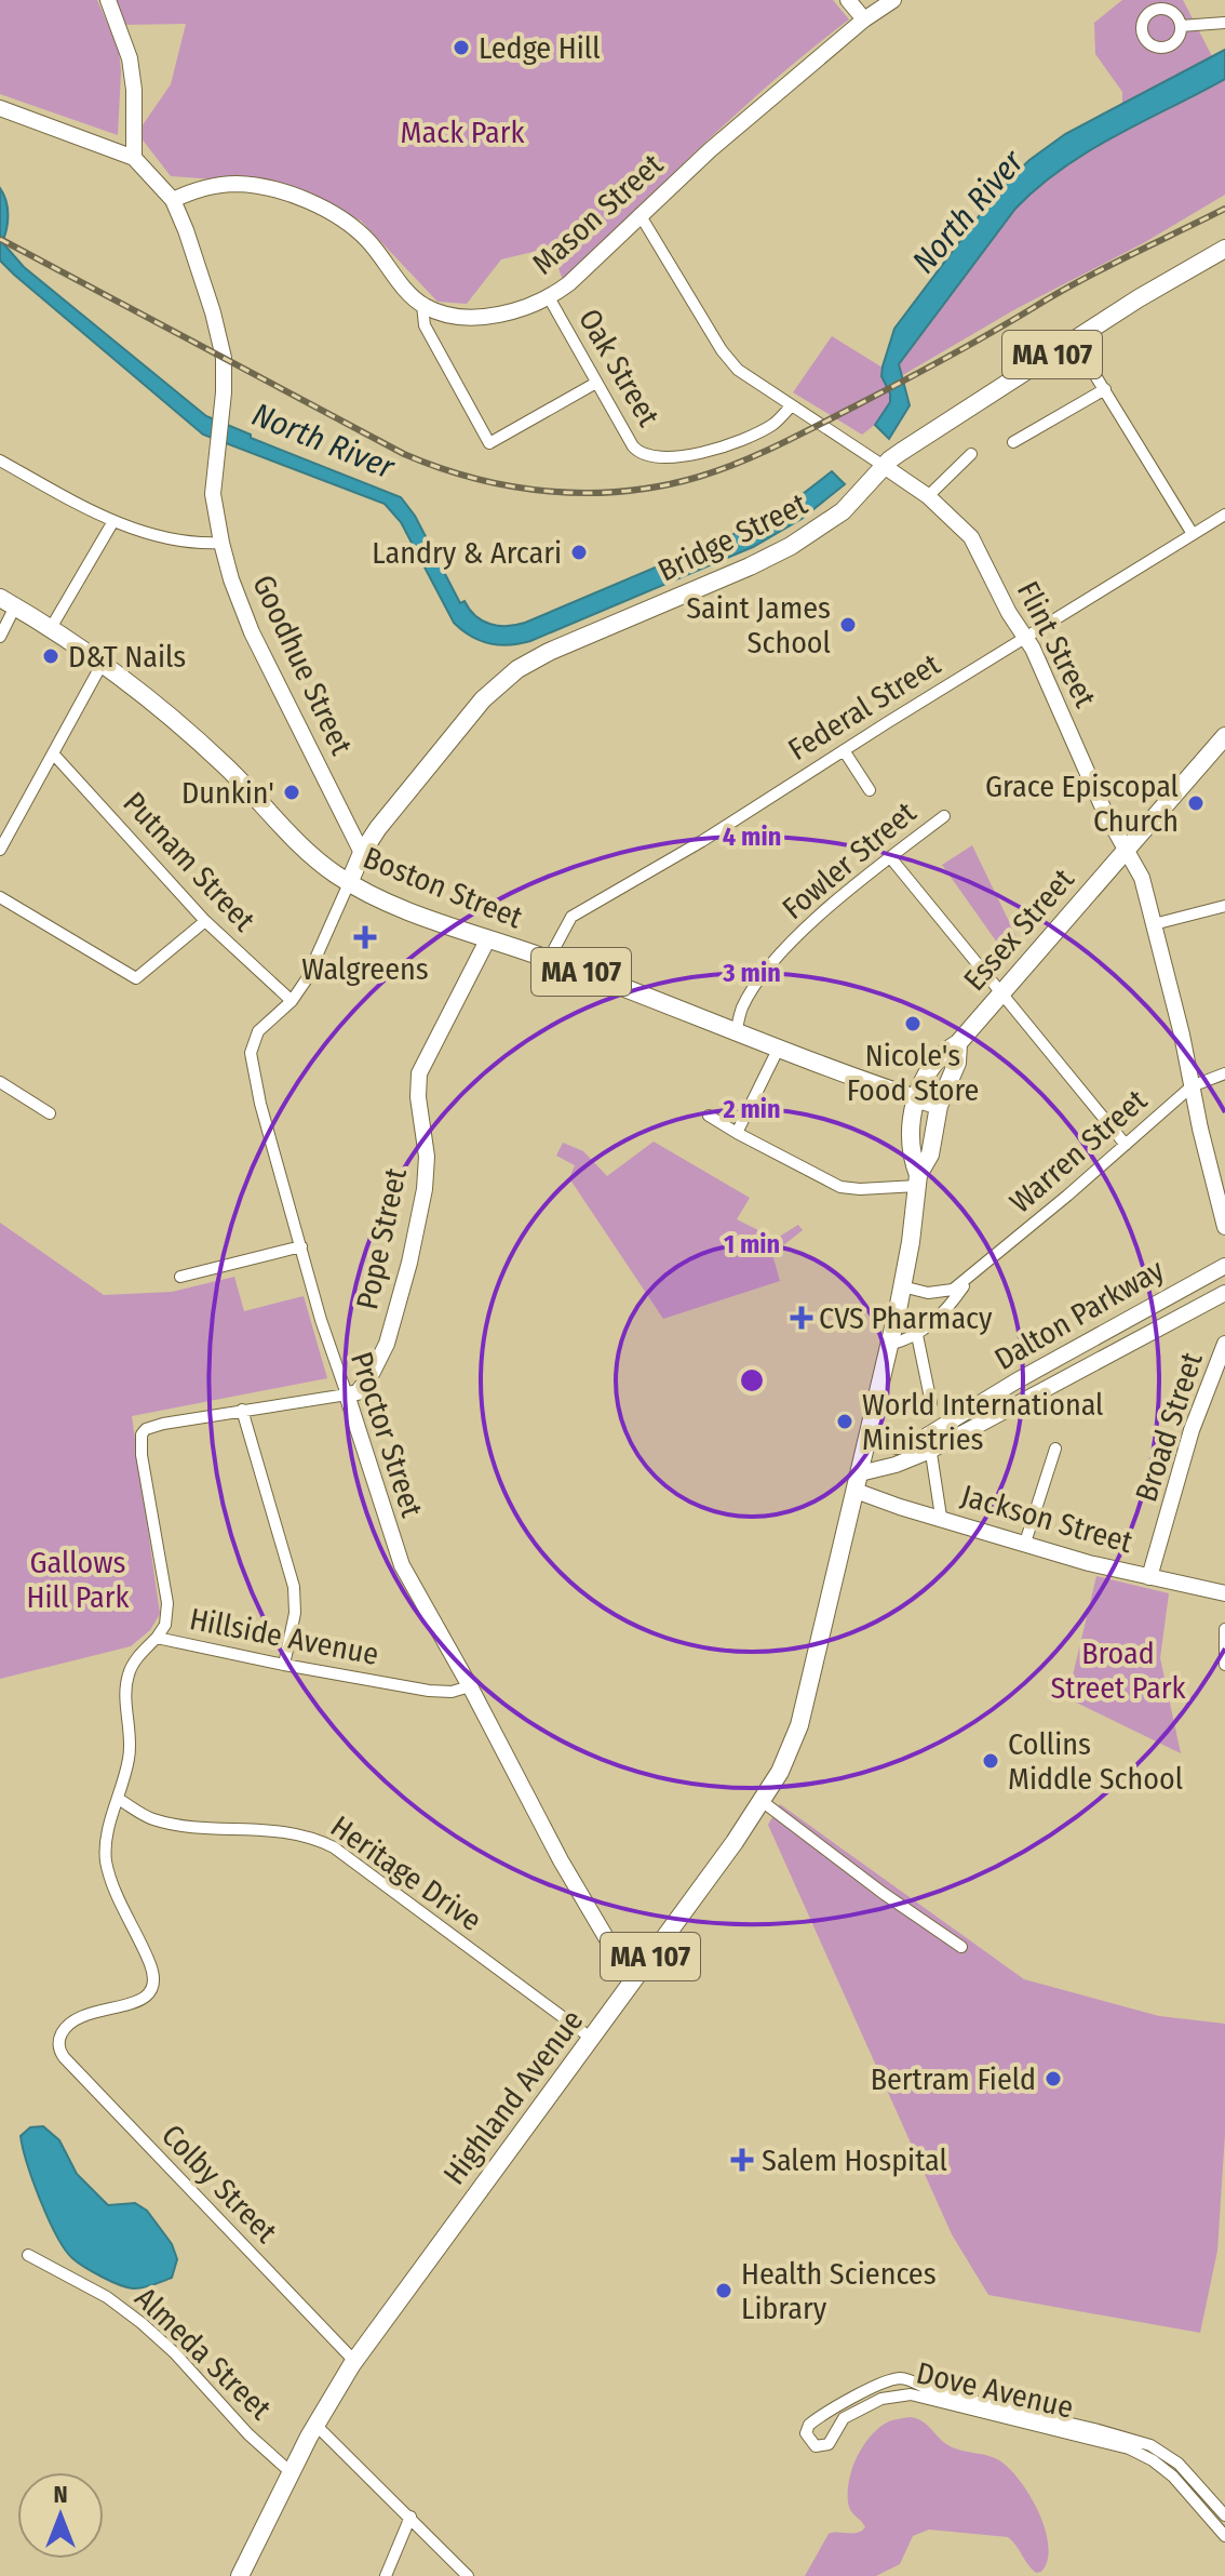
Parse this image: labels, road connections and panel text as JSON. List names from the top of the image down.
{
  "streets": {
    "main road": [
      "MA 107",
      "Bridge Street",
      "Boston Street",
      "Essex Street",
      "Highland Avenue"
    ],
    "street": [
      "Mason Street",
      "Oak Street",
      "Flint Street",
      "Goodhue Street",
      "Federal Street",
      "Fowler Street",
      "Putnam Street",
      "Warren Street",
      "Pope Street",
      "Dalton Parkway",
      "Broad Street",
      "Proctor Street",
      "Jackson Street",
      "Hillside Avenue",
      "Heritage Drive",
      "Colby Street",
      "Almeda Street",
      "Dove Avenue"
    ]
  },
  "crossings": [
    ["Mason Street", "Oak Street"],
    ["Mason Street", "Flint Street"],
    ["Oak Street", "Flint Street"],
    ["Bridge Street", "Flint Street"],
    ["Bridge Street", "Goodhue Street"],
    ["Bridge Street", "Boston Street"],
    ["Bridge Street", "Proctor Street"],
    ["Flint Street", "Federal Street"],
    ["Flint Street", "Essex Street"],
    ["Flint Street", "Warren Street"],
    ["Federal Street", "Boston Street"],
    ["Fowler Street", "Boston Street"],
    ["Putnam Street", "Proctor Street"],
    ["Boston Street", "Essex Street"],
    ["Boston Street", "Pope Street"],
    ["Boston Street", "Proctor Street"],
    ["Essex Street", "Warren Street"],
    ["Essex Street", "Highland Avenue"],
    ["Warren Street", "Highland Avenue"],
    ["Pope Street", "Proctor Street"],
    ["Dalton Parkway", "Jackson Street"],
    ["Dalton Parkway", "Highland Avenue"],
    ["Broad Street", "Jackson Street"],
    ["Proctor Street", "Hillside Avenue"],
    ["Proctor Street", "Highland Avenue"],
    ["Jackson Street", "Highland Avenue"],
    ["Hillside Avenue", "Heritage Drive"],
    ["Hillside Avenue", "Colby Street"],
    ["Heritage Drive", "Highland Avenue"],
    ["Highland Avenue", "Colby Street"],
    ["Highland Avenue", "Almeda Street"]
  ],
  "water": ["North River"],
  "parks": ["Mack Park", "Gallows Hill Park", "Broad Street Park"],
  "places": {
    "other": [
      "Ledge Hill",
      "Landry & Arcari",
      "Saint James School",
      "D&T Nails",
      "Dunkin'",
      "Grace Episcopal Church",
      "Nicole's Food Store",
      "World International Ministries",
      "Collins Middle School",
      "Bertram Field",
      "Health Sciences Library"
    ],
    "health": ["Walgreens", "CVS Pharmacy", "Salem Hospital"]
  },
  "north": "top",
  "rings": [
    "4 min",
    "3 min",
    "2 min",
    "1 min"
  ]
}
